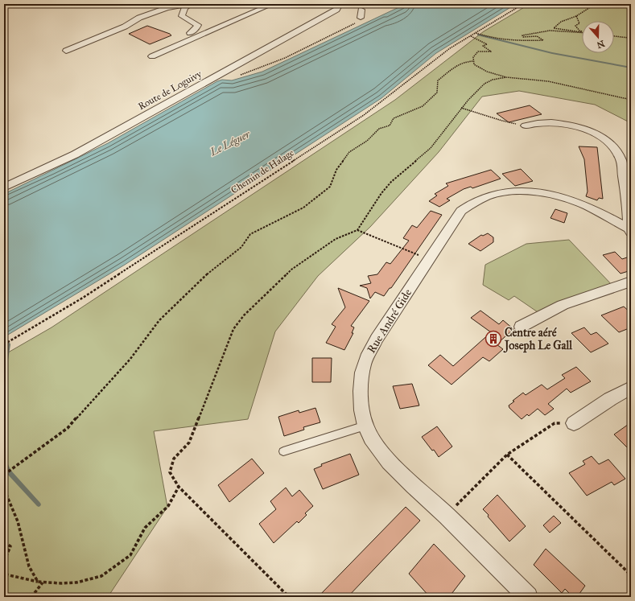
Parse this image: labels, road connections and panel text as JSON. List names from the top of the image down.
{
  "streets": {
    "street": ["Route de Loguivy", "Rue André Gide"],
    "path": ["Chemin de Halage"]
  },
  "water": ["Le Léguer"],
  "places": {
    "building": ["Centre aéré Joseph Le Gall"]
  },
  "north": "bottom"
}
